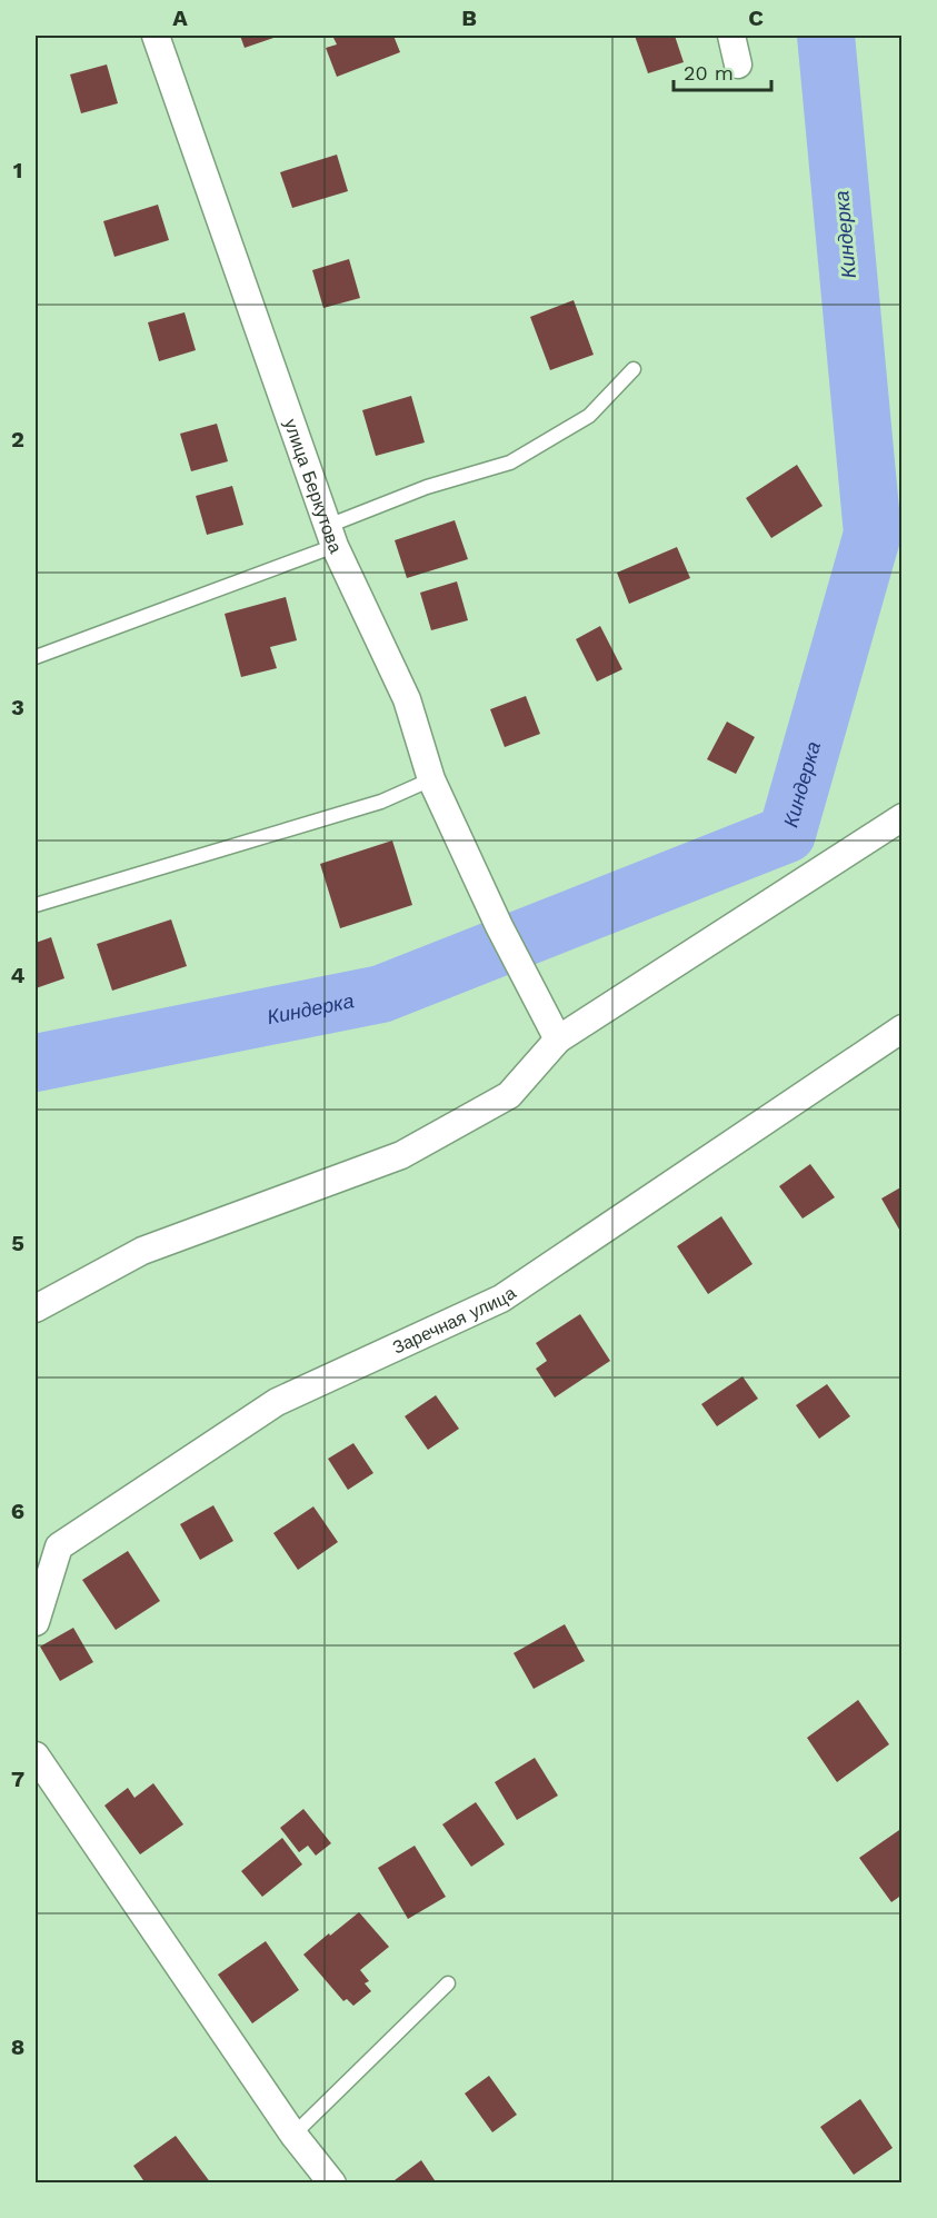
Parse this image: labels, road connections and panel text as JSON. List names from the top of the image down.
{
  "streets": {
    "street": ["улица Беркутова", "Заречная улица"]
  },
  "water": ["Киндерка"],
  "scale_bar": "20 m",
  "grid": {
    "columns": ["A", "B", "C"],
    "rows": [
      "1",
      "2",
      "3",
      "4",
      "5",
      "6",
      "7",
      "8"
    ]
  }
}
